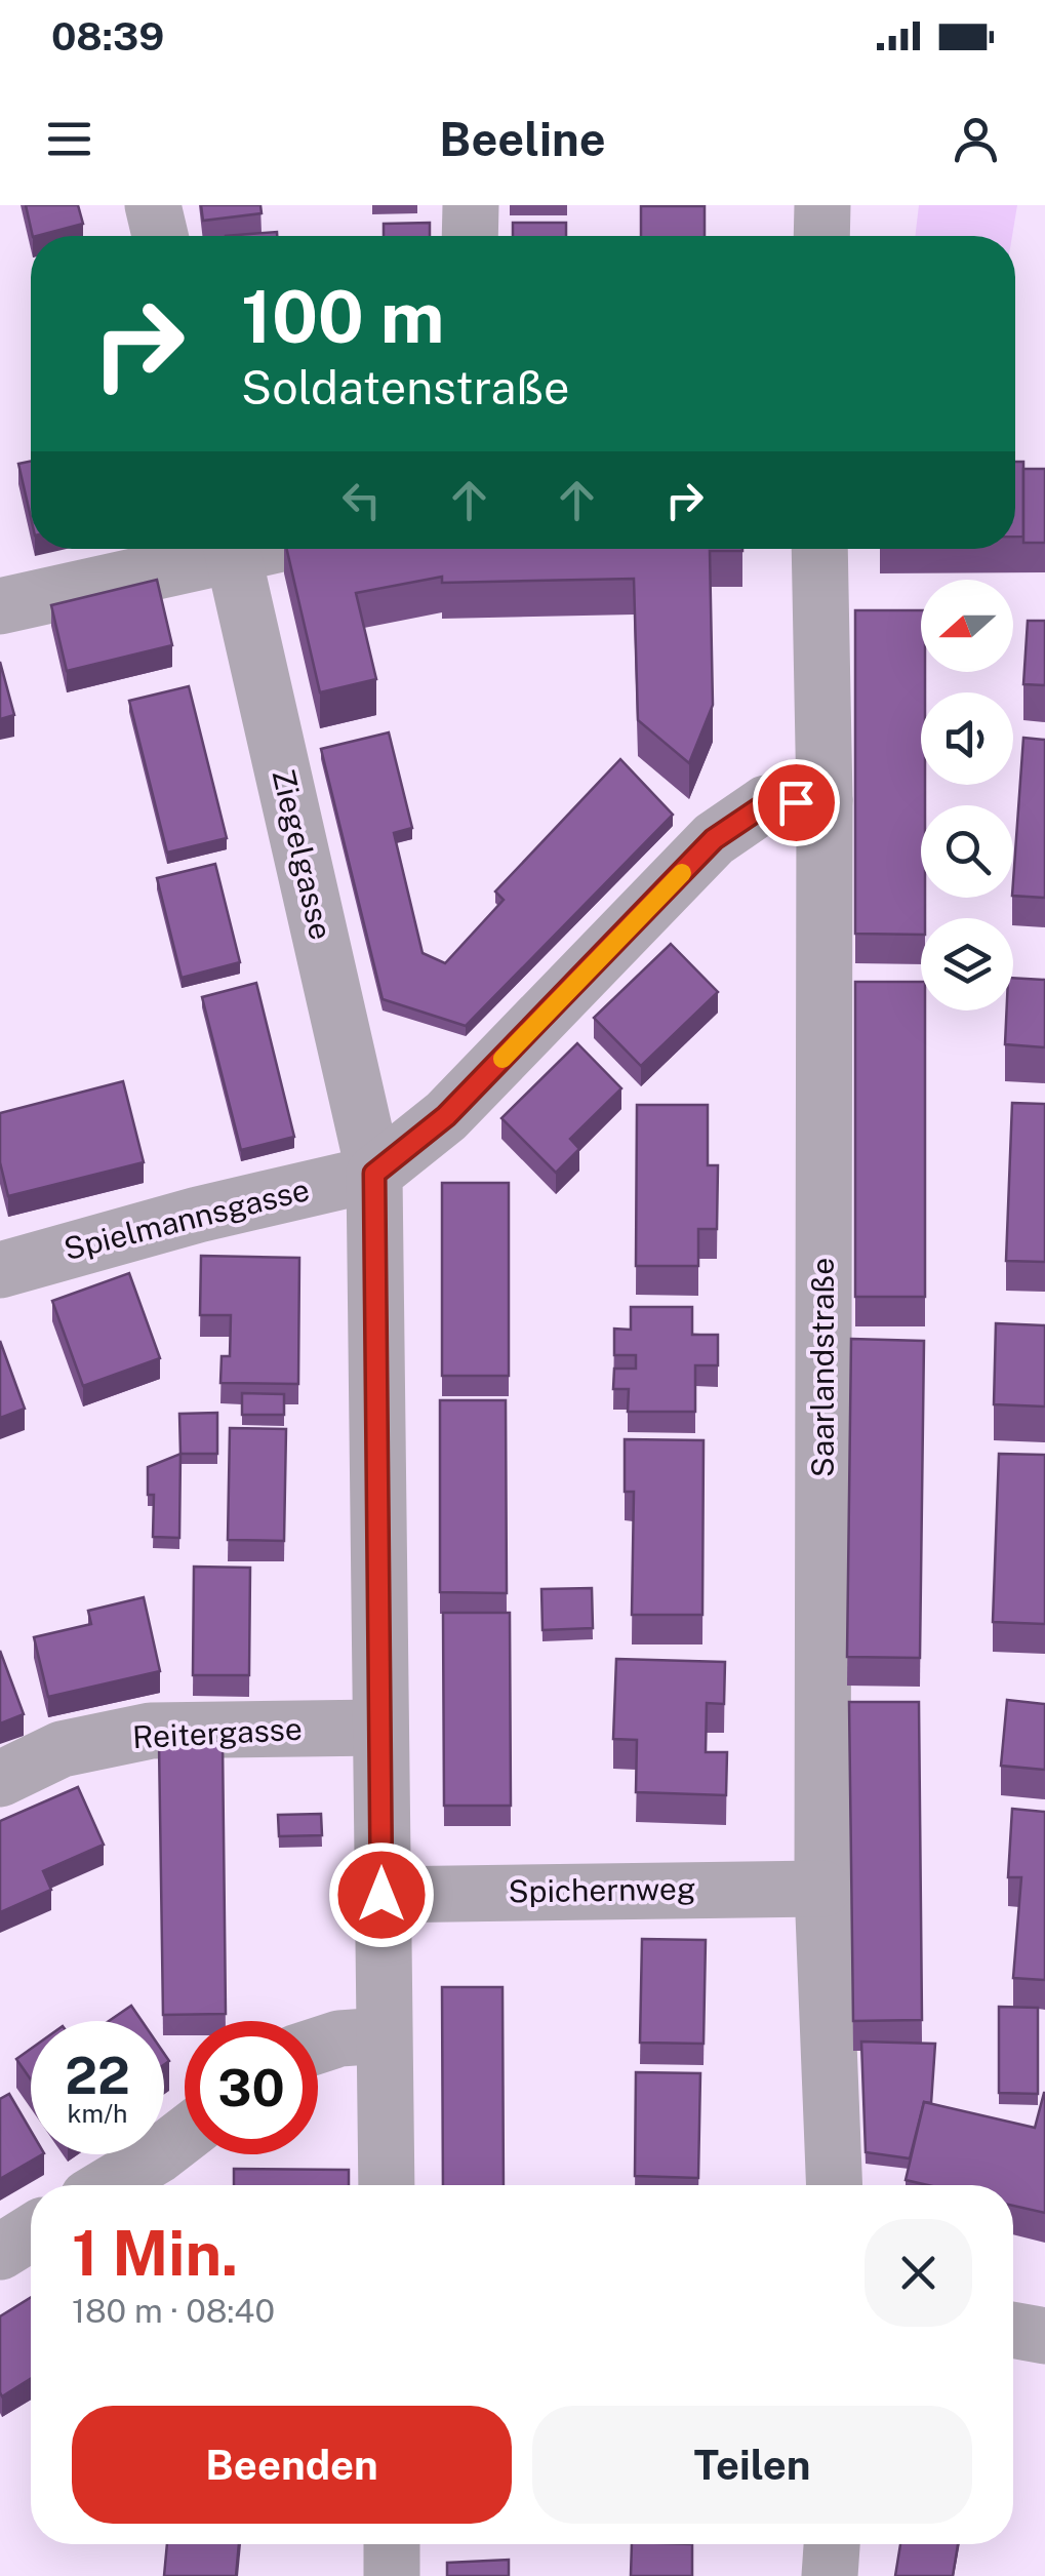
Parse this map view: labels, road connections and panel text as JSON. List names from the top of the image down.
{
  "streets": {
    "street": [
      "Ziegelgasse",
      "Spielmannsgasse",
      "Saarlandstraße",
      "Reitergasse",
      "Spichernweg"
    ]
  },
  "crossings": [
    ["Ziegelgasse", "Spielmannsgasse"],
    ["Ziegelgasse", "Reitergasse"],
    ["Ziegelgasse", "Spichernweg"],
    ["Saarlandstraße", "Spichernweg"]
  ],
  "north": "left",
  "page": {
    "status": "08:39",
    "header": "Beeline",
    "turn": ["100 m", "Soldatenstraße"],
    "speed": "22 km/h",
    "limit": "30",
    "heading": ["1 Min.", "180 m · 08:40"],
    "buttons": ["Beenden", "Teilen"]
  }
}
